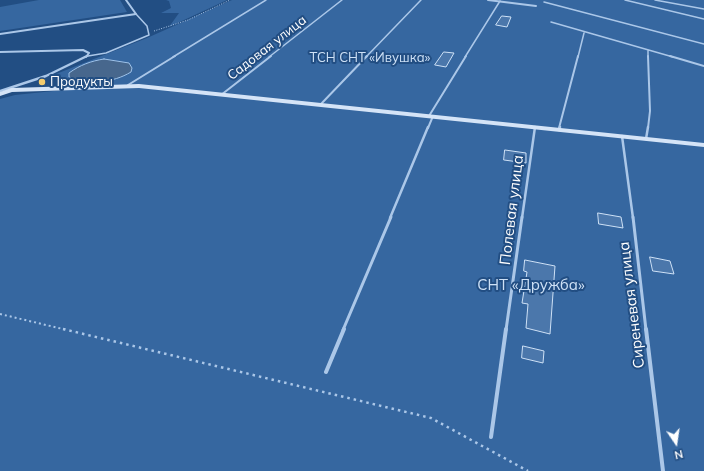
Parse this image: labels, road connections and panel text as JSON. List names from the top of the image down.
{
  "streets": {
    "lane": ["Садовая улица", "Полевая улица", "Сиреневая улица"]
  },
  "parks": ["ТСН СНТ «Ивушка»", "СНТ «Дружба»"],
  "places": ["Продукты"],
  "north": "bottom"
}
